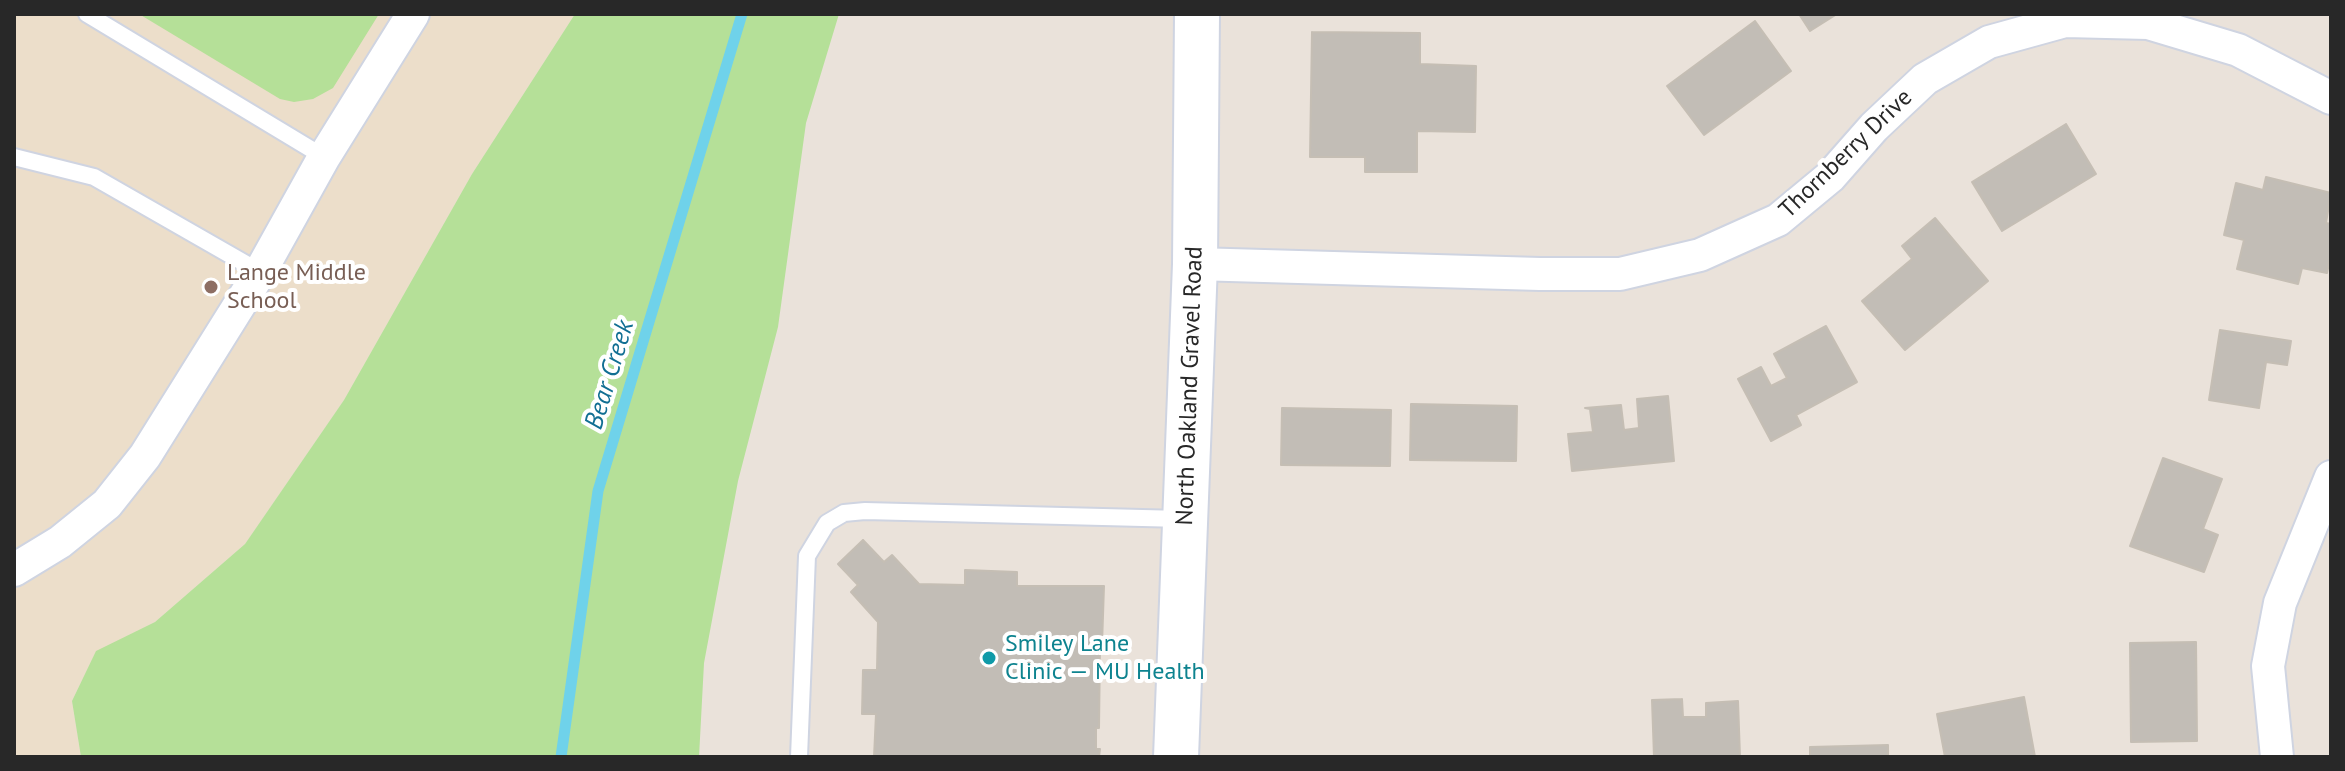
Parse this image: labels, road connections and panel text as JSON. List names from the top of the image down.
{
  "streets": {
    "street": ["Thornberry Drive", "North Oakland Gravel Road"]
  },
  "crossings": [
    ["Thornberry Drive", "North Oakland Gravel Road"]
  ],
  "water": ["Bear Creek"],
  "places": ["Lange Middle School", "Smiley Lane Clinic — MU Health"]
}
